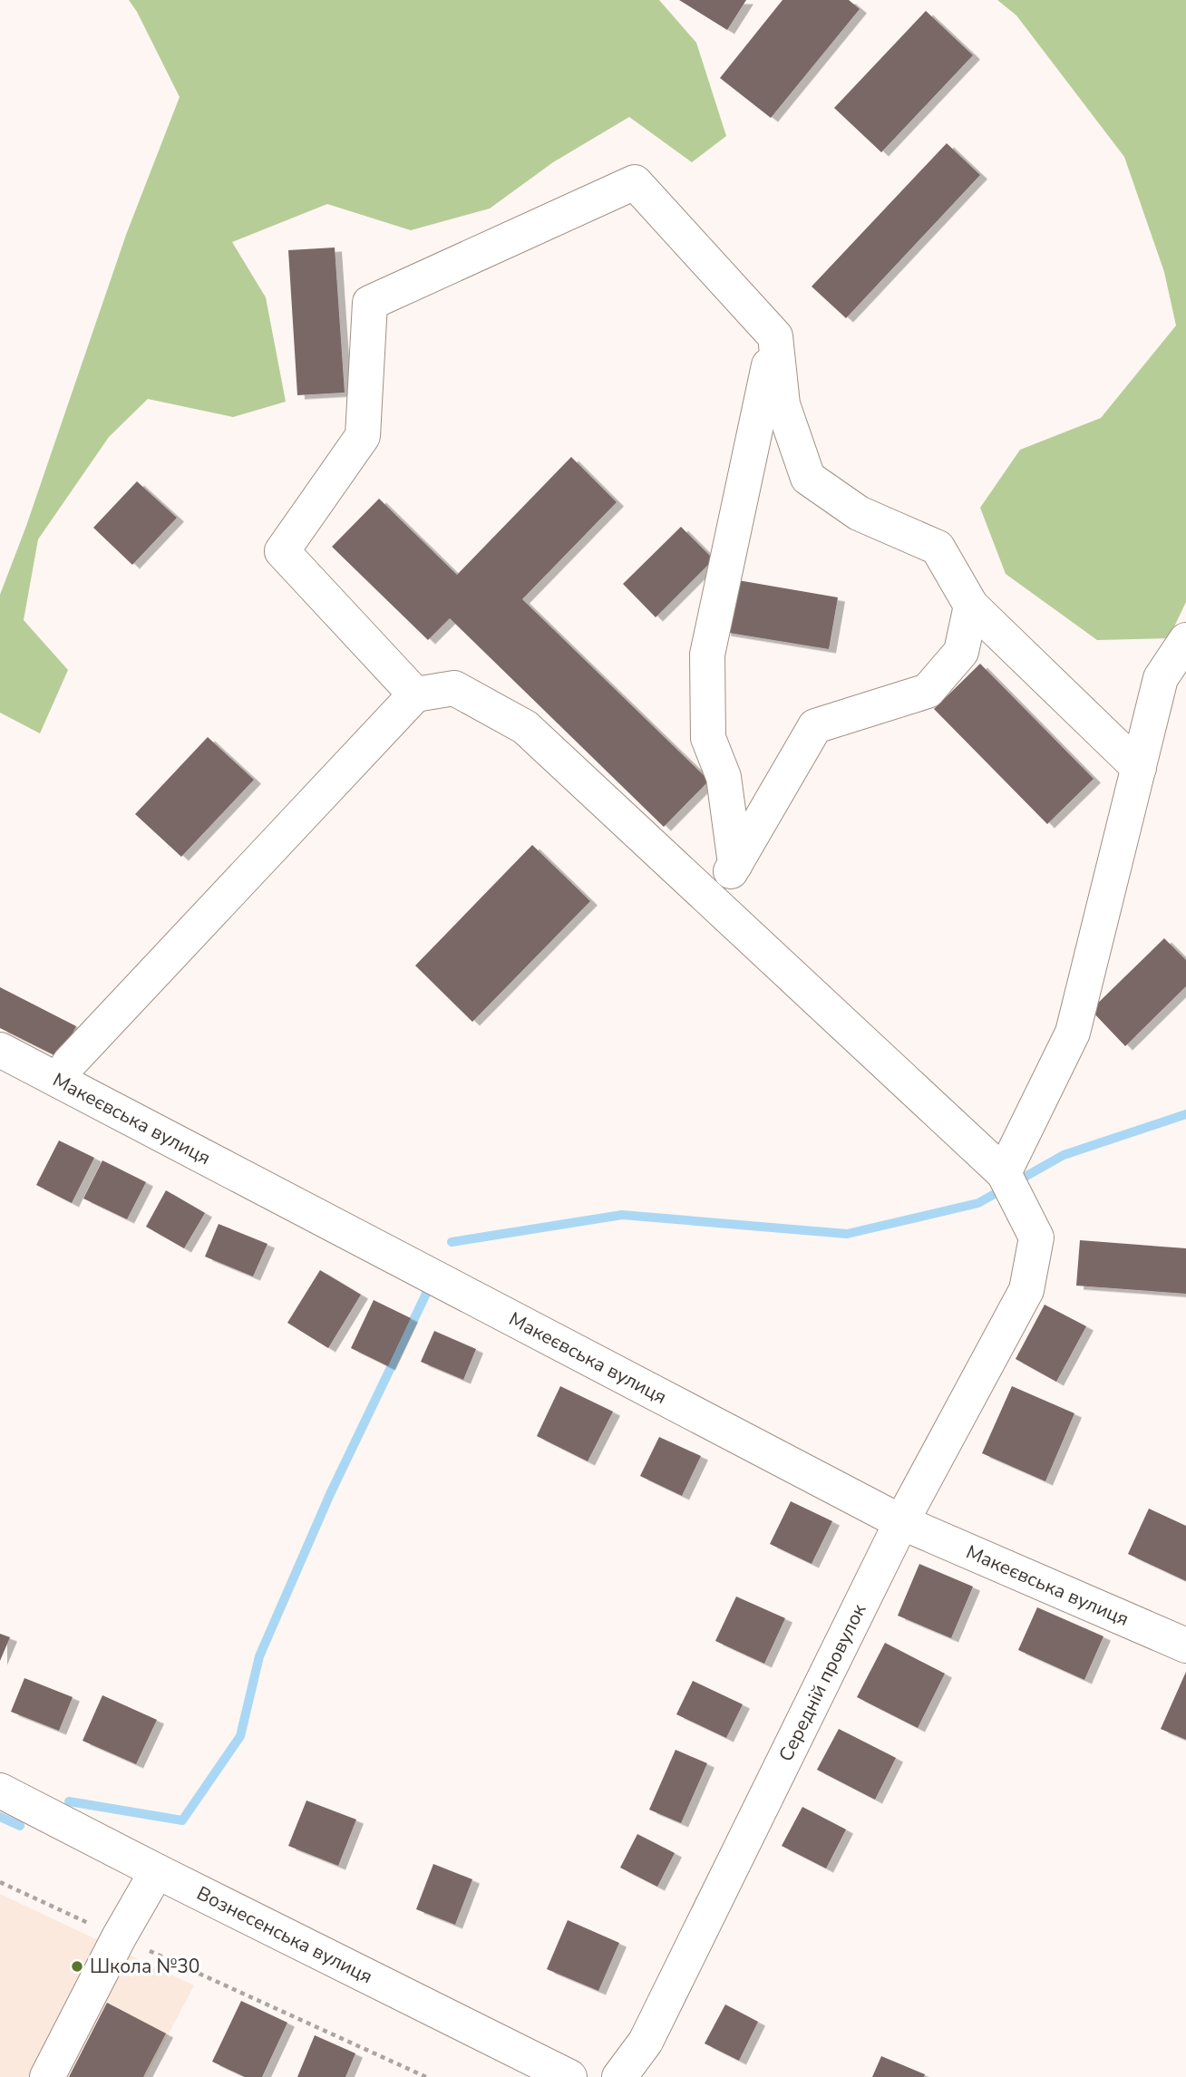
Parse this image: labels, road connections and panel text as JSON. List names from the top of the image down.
{
  "streets": {
    "street": ["Макеєвська вулиця", "Середній провулок", "Вознесенська вулиця"]
  },
  "crossings": [
    ["Макеєвська вулиця", "Середній провулок"]
  ],
  "places": ["Школа №30"]
}
